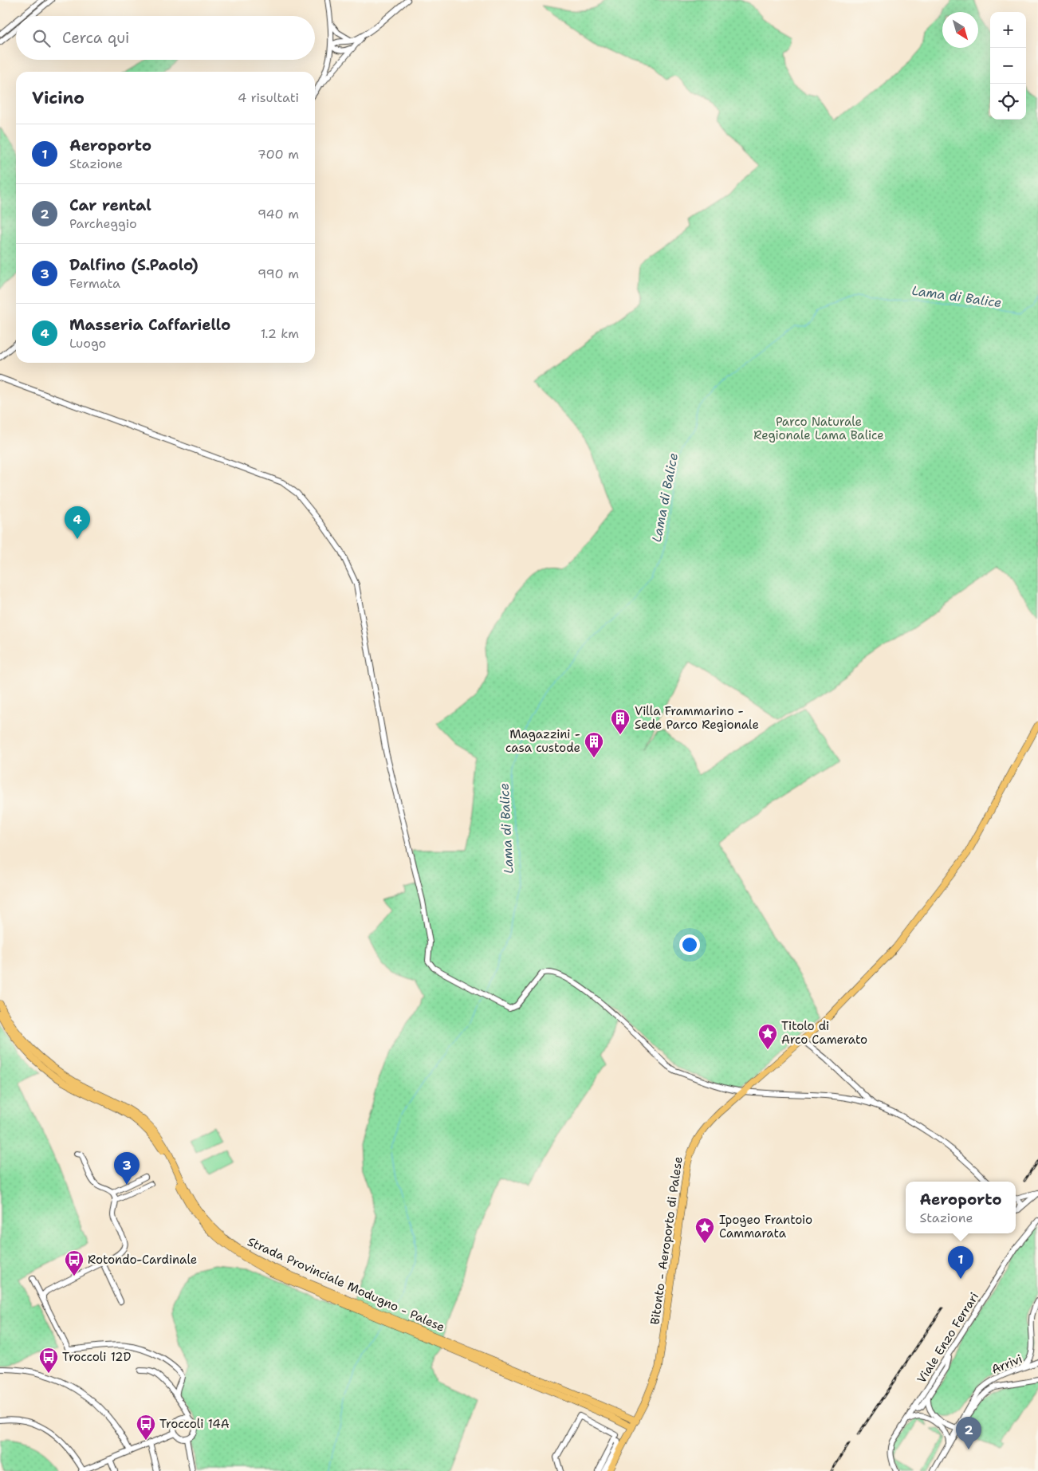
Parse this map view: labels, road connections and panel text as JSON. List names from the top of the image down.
{
  "streets": {
    "main road": ["Bitonto - Aeroporto di Palese", "Strada Provinciale Modugno - Palese"],
    "street": ["Viale Enzo Ferrari", "Arrivi"]
  },
  "crossings": [
    ["Bitonto - Aeroporto di Palese", "Strada Provinciale Modugno - Palese"]
  ],
  "water": ["Lama di Balice"],
  "parks": ["Parco Naturale Regionale Lama Balice"],
  "places": {
    "building": ["Villa Frammarino - Sede Parco Regionale", "Magazzini - casa custode"],
    "place": ["Titolo di Arco Camerato", "Ipogeo Frantoio Cammarata"],
    "bus stop": ["Rotondo-Cardinale", "Troccoli 12D", "Troccoli 14A"]
  },
  "north": "bottom right",
  "page": {
    "map_buttons": ["+", "−"],
    "search": "Cerca qui",
    "heading": ["Vicino", "4 risultati"],
    "list": [
      {
        "mark": "1",
        "name": "Aeroporto",
        "note": "Stazione",
        "value": "700 m"
      },
      {
        "mark": "2",
        "name": "Car rental",
        "note": "Parcheggio",
        "value": "940 m"
      },
      {
        "mark": "3",
        "name": "Dalfino (S.Paolo)",
        "note": "Fermata",
        "value": "990 m"
      },
      {
        "mark": "4",
        "name": "Masseria Caffariello",
        "note": "Luogo",
        "value": "1.2 km"
      }
    ],
    "pins": [
      "4",
      "3",
      "1",
      "2"
    ],
    "popup": ["Aeroporto", "Stazione"]
  }
}
